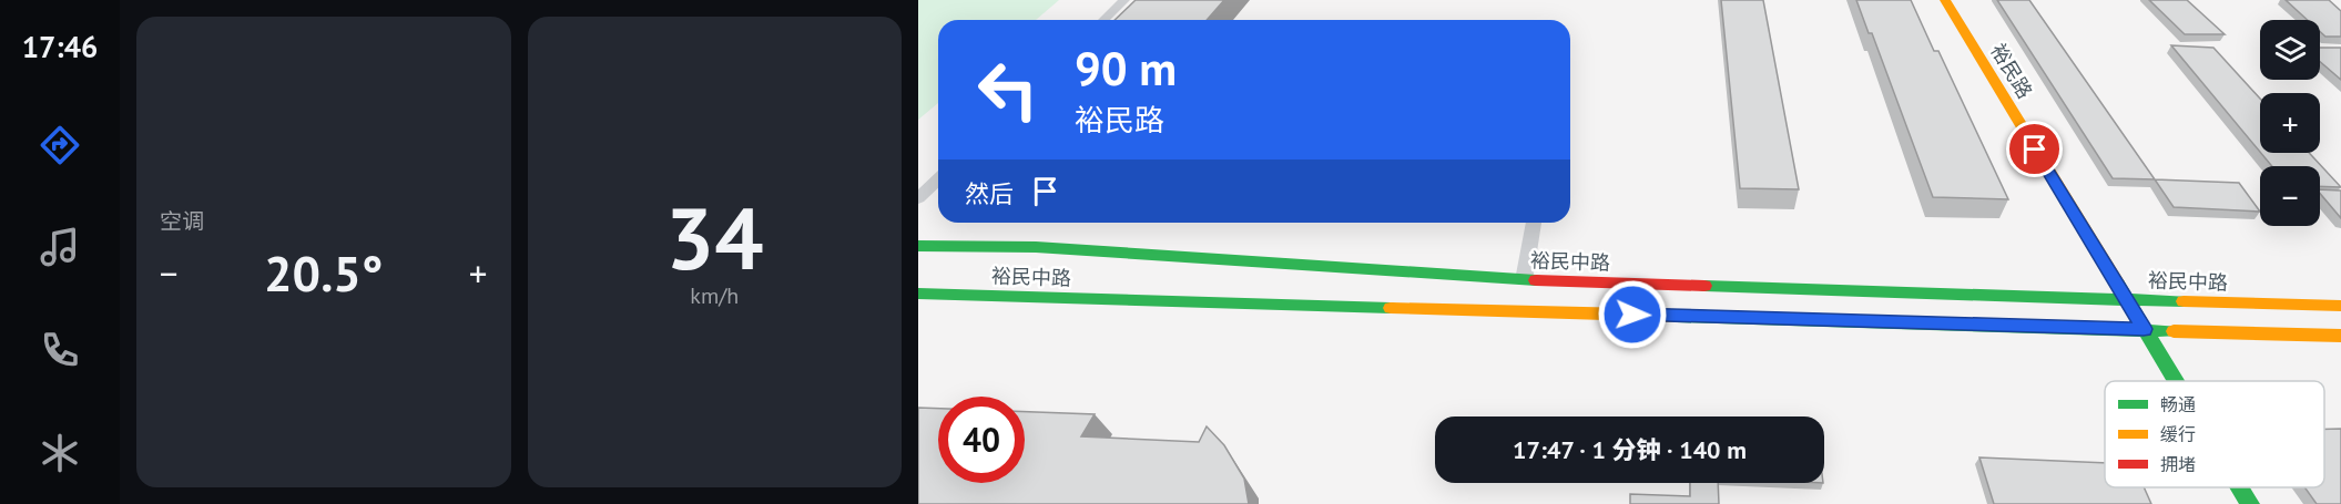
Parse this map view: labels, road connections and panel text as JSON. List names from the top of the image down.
{
  "streets": {
    "street": ["裕民路", "裕民中路"]
  },
  "crossings": [
    ["裕民路", "裕民中路"]
  ],
  "legend": ["畅通", "缓行", "拥堵"],
  "page": {
    "tabs": "17:46",
    "tile": [
      "空调",
      ["34", "km/h"]
    ],
    "map_buttons": ["+", "−"],
    "turn": ["90 m", "裕民路"],
    "then": "然后",
    "heat": ["−", "20.5°", "+"],
    "limit": "40",
    "trip": "17:47 · 1 分钟 · 140 m"
  }
}
